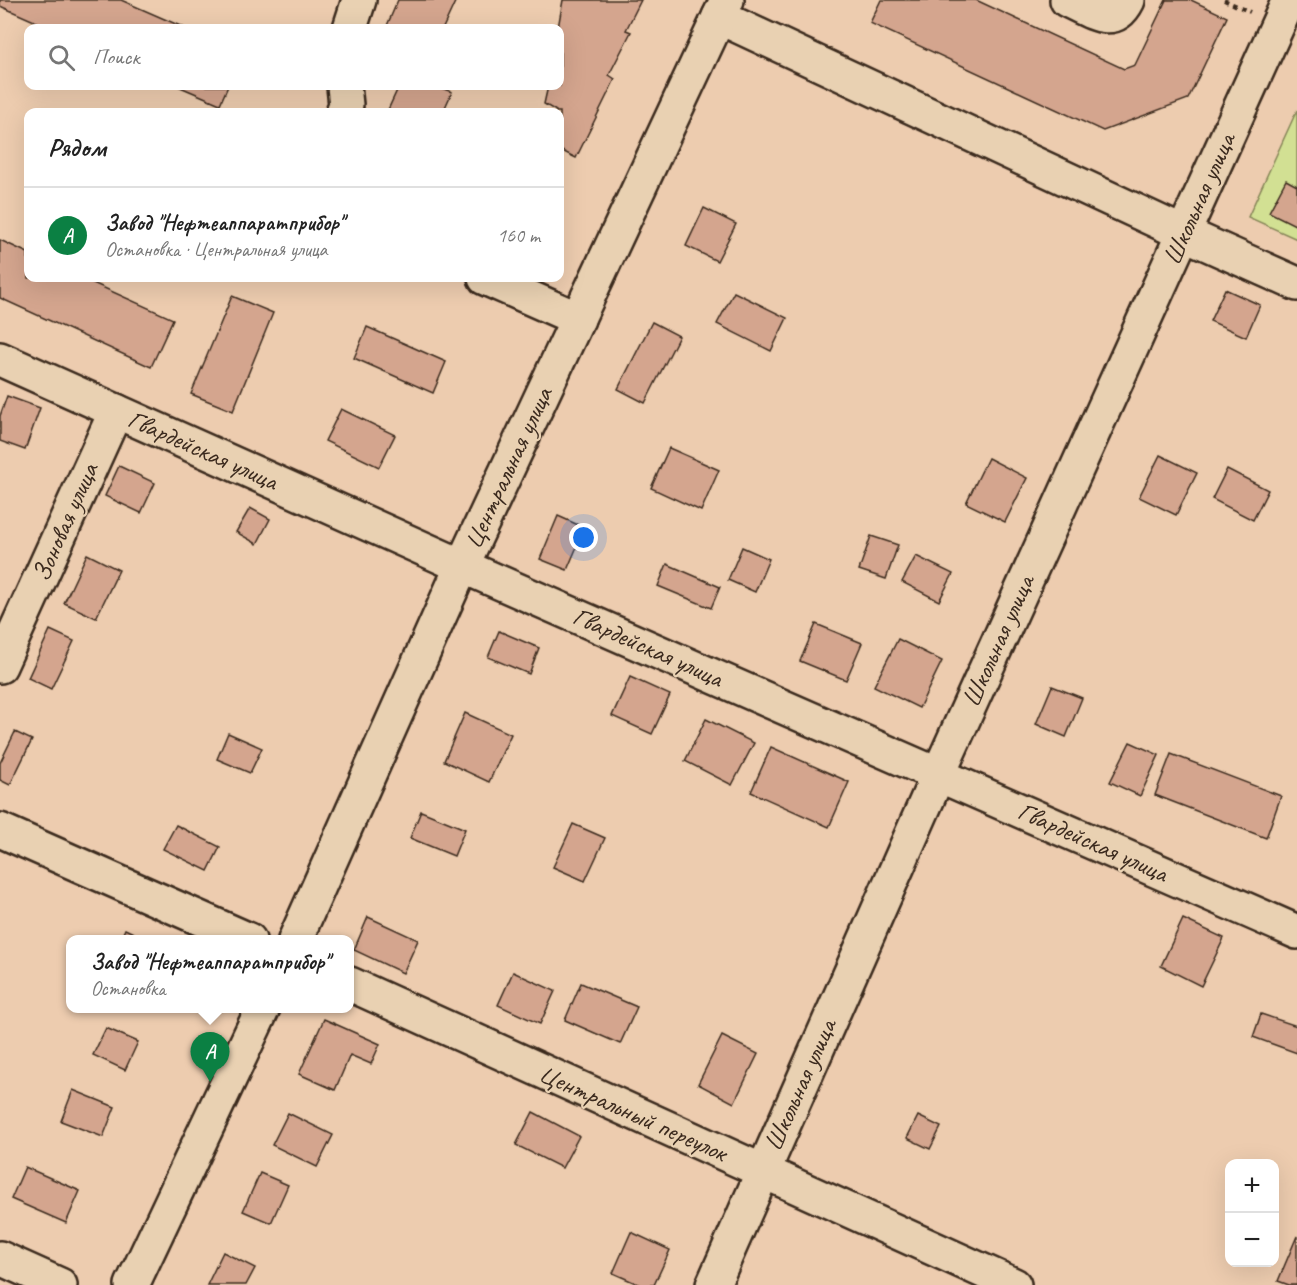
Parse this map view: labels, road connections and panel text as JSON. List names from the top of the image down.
{
  "streets": {
    "street": [
      "Школьная улица",
      "Гвардейская улица",
      "Центральная улица",
      "Зоновая улица",
      "Центральный переулок"
    ]
  },
  "crossings": [
    ["Школьная улица", "Гвардейская улица"],
    ["Школьная улица", "Центральный переулок"],
    ["Гвардейская улица", "Центральная улица"],
    ["Гвардейская улица", "Зоновая улица"]
  ],
  "page": {
    "search": "Поиск",
    "heading": "Рядом",
    "list": [
      {
        "mark": "A",
        "name": "Завод \"Нефтеаппаратприбор\"",
        "note": "Остановка · Центральная улица",
        "value": "160 m"
      }
    ],
    "popup": ["Завод \"Нефтеаппаратприбор\"", "Остановка"],
    "pins": "A",
    "map_buttons": ["+", "−"]
  }
}
